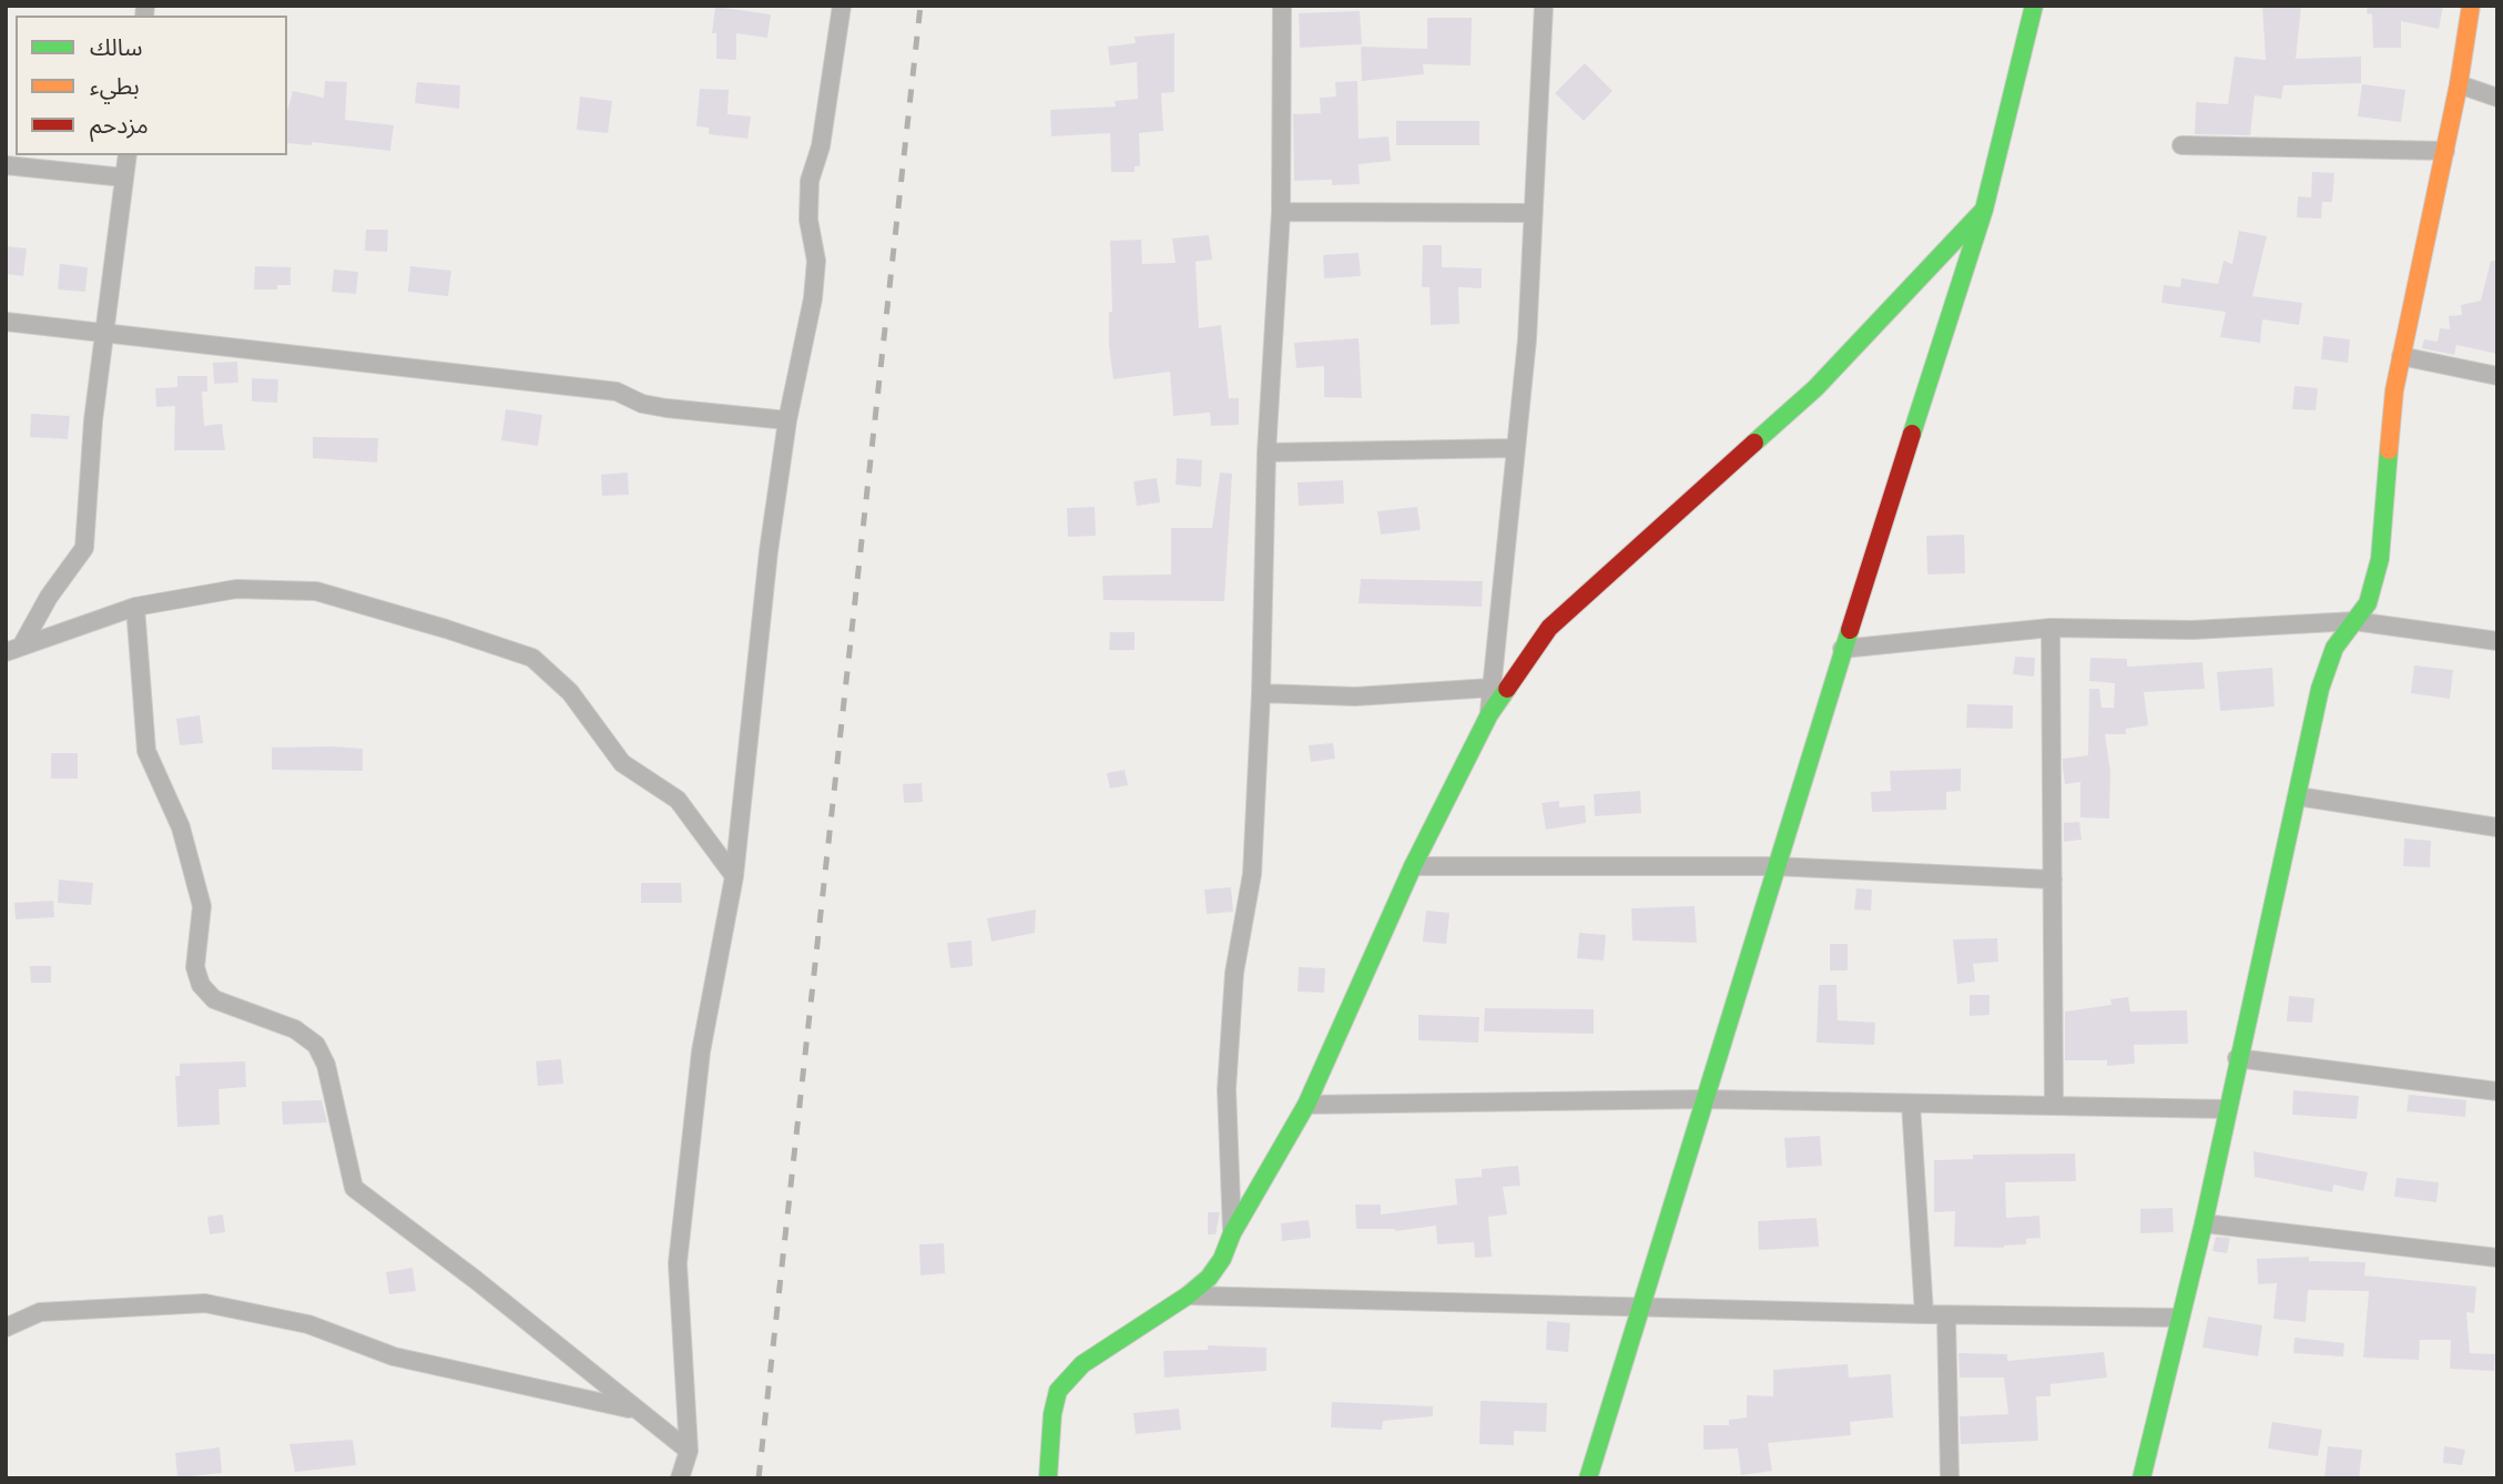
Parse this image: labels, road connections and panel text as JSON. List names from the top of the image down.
{
  "legend": ["سالك", "بطيء", "مزدحم"]
}
